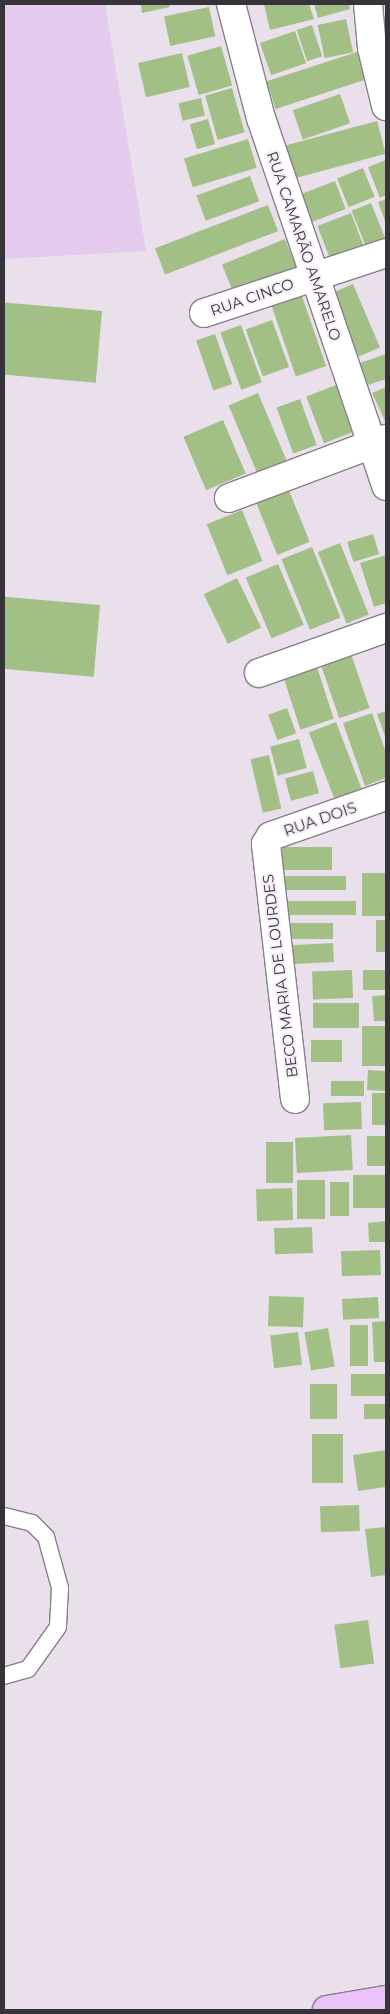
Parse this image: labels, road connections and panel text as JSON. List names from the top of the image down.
{
  "streets": {
    "street": [
      "RUA CAMARÃO AMARELO",
      "RUA CINCO",
      "RUA DOIS",
      "BECO MARIA DE LOURDES"
    ]
  },
  "crossings": [
    ["RUA CAMARÃO AMARELO", "RUA CINCO"],
    ["RUA DOIS", "BECO MARIA DE LOURDES"]
  ]
}
